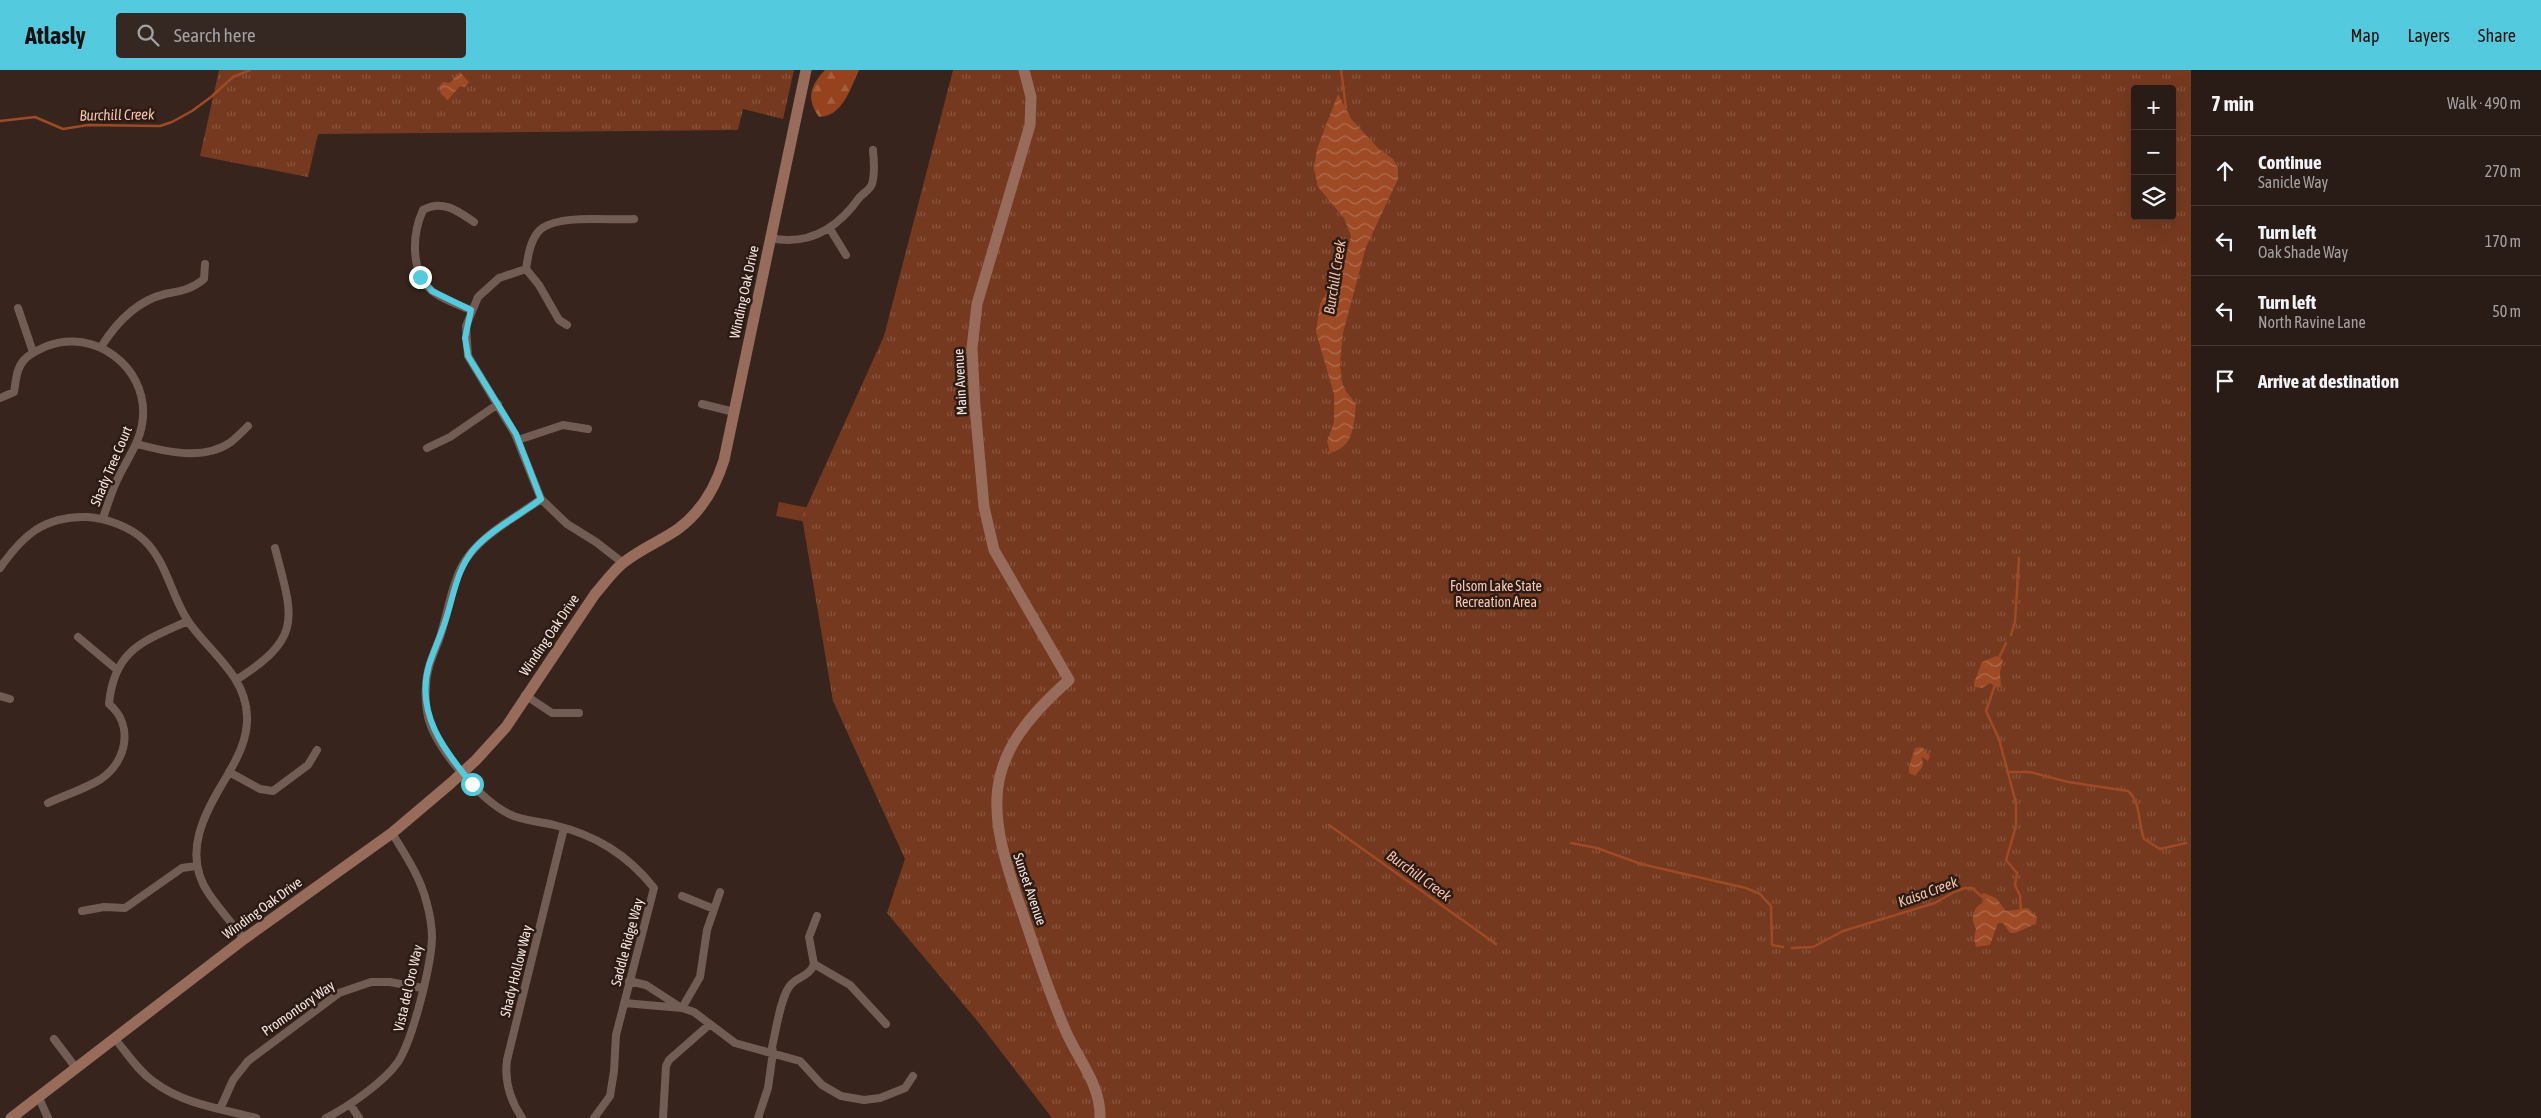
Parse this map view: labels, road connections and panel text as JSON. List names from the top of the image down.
{
  "streets": {
    "street": [
      "Winding Oak Drive",
      "Main Avenue",
      "Shady Tree Court",
      "Sunset Avenue",
      "Saddle Ridge Way",
      "Shady Hollow Way",
      "Vista del Oro Way",
      "Promontory Way"
    ]
  },
  "crossings": [
    ["Winding Oak Drive", "Saddle Ridge Way"],
    ["Winding Oak Drive", "Vista del Oro Way"],
    ["Main Avenue", "Sunset Avenue"],
    ["Saddle Ridge Way", "Shady Hollow Way"],
    ["Vista del Oro Way", "Promontory Way"]
  ],
  "water": ["Burchill Creek", "Kaisa Creek"],
  "parks": ["Folsom Lake State Recreation Area"],
  "page": {
    "header": "Atlasly",
    "search": "Search here",
    "nav": ["Map", "Layers", "Share"],
    "heading": ["7 min", "Walk · 490 m"],
    "map_buttons": ["+", "−"],
    "list": [
      ["Continue", "Sanicle Way", "270 m"],
      ["Turn left", "Oak Shade Way", "170 m"],
      ["Turn left", "North Ravine Lane", "50 m"],
      "Arrive at destination"
    ]
  }
}
